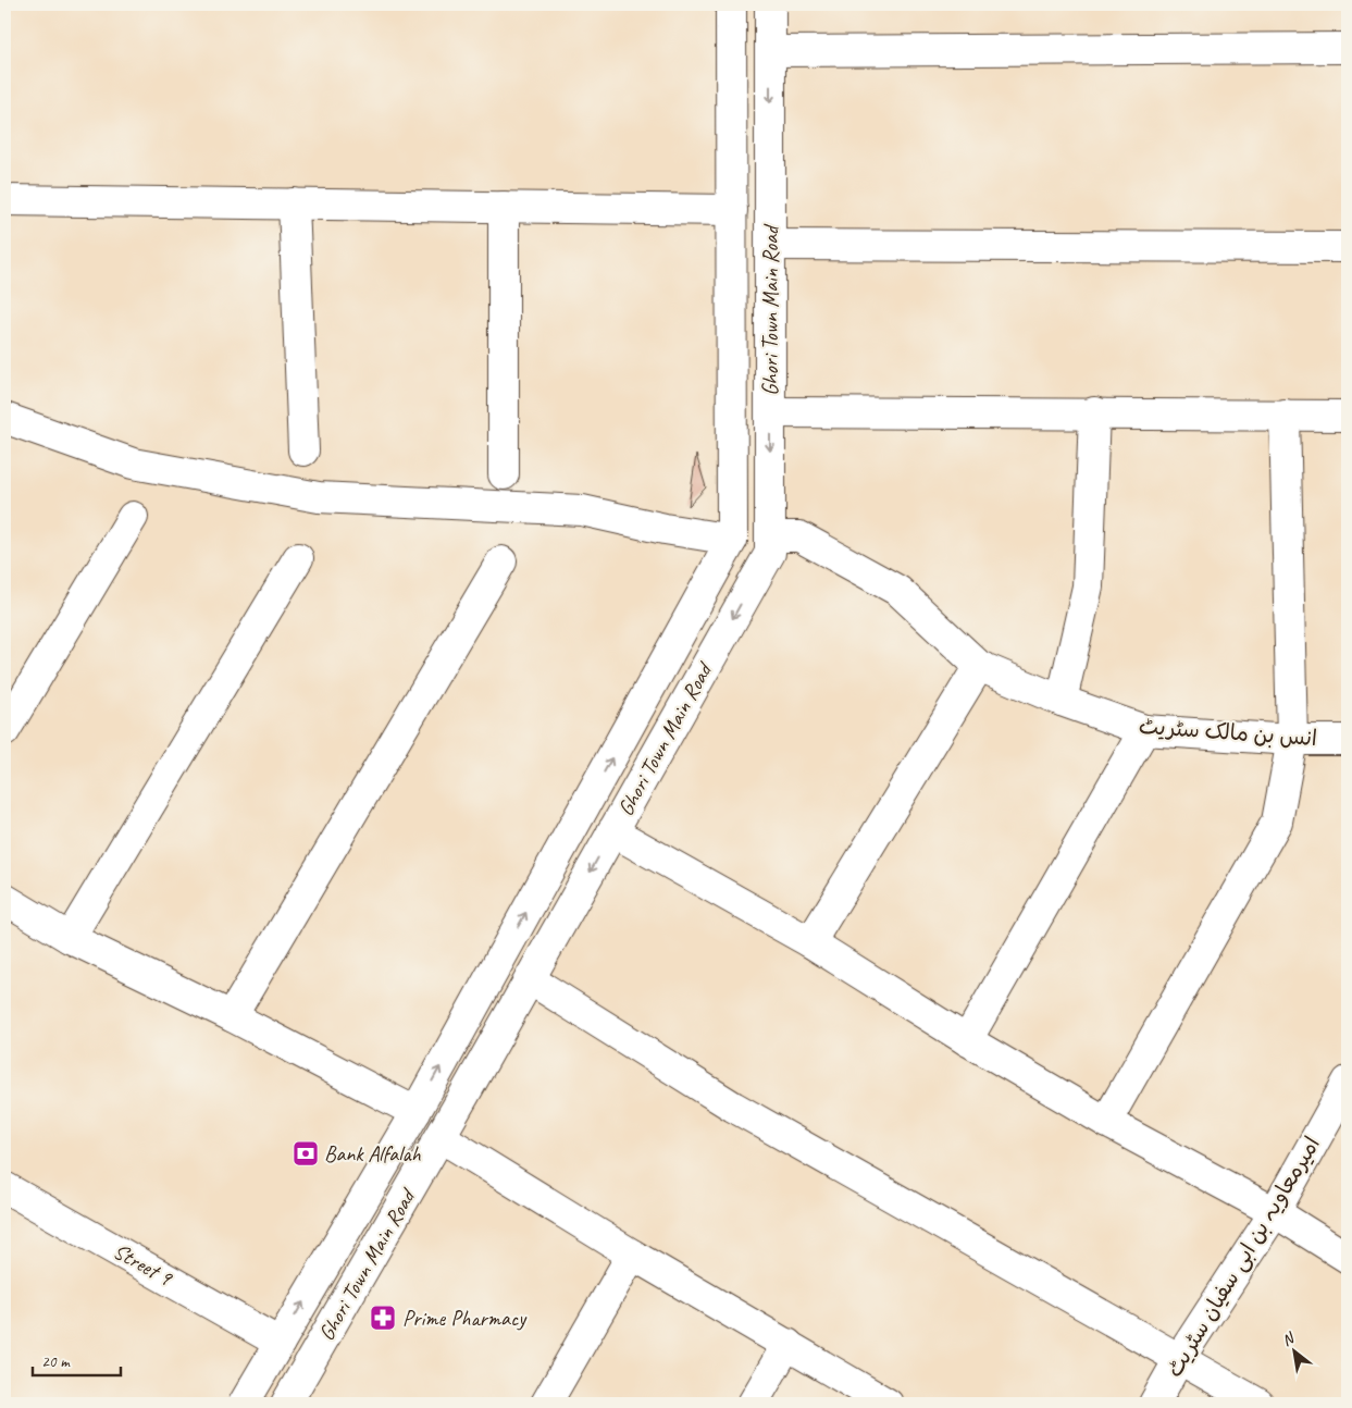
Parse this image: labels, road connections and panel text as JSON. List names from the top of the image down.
{
  "streets": {
    "street": [
      "Ghori Town Main Road",
      "انس بن مالک سٹریٹ",
      "امیرمعاویہ بن ابی سفیان سٹریٹ",
      "Street 9"
    ]
  },
  "crossings": [
    ["Ghori Town Main Road", "انس بن مالک سٹریٹ"]
  ],
  "places": {
    "bank": ["Bank Alfalah"],
    "pharmacy": ["Prime Pharmacy"]
  },
  "scale_bar": "20 m",
  "north": "top left"
}
